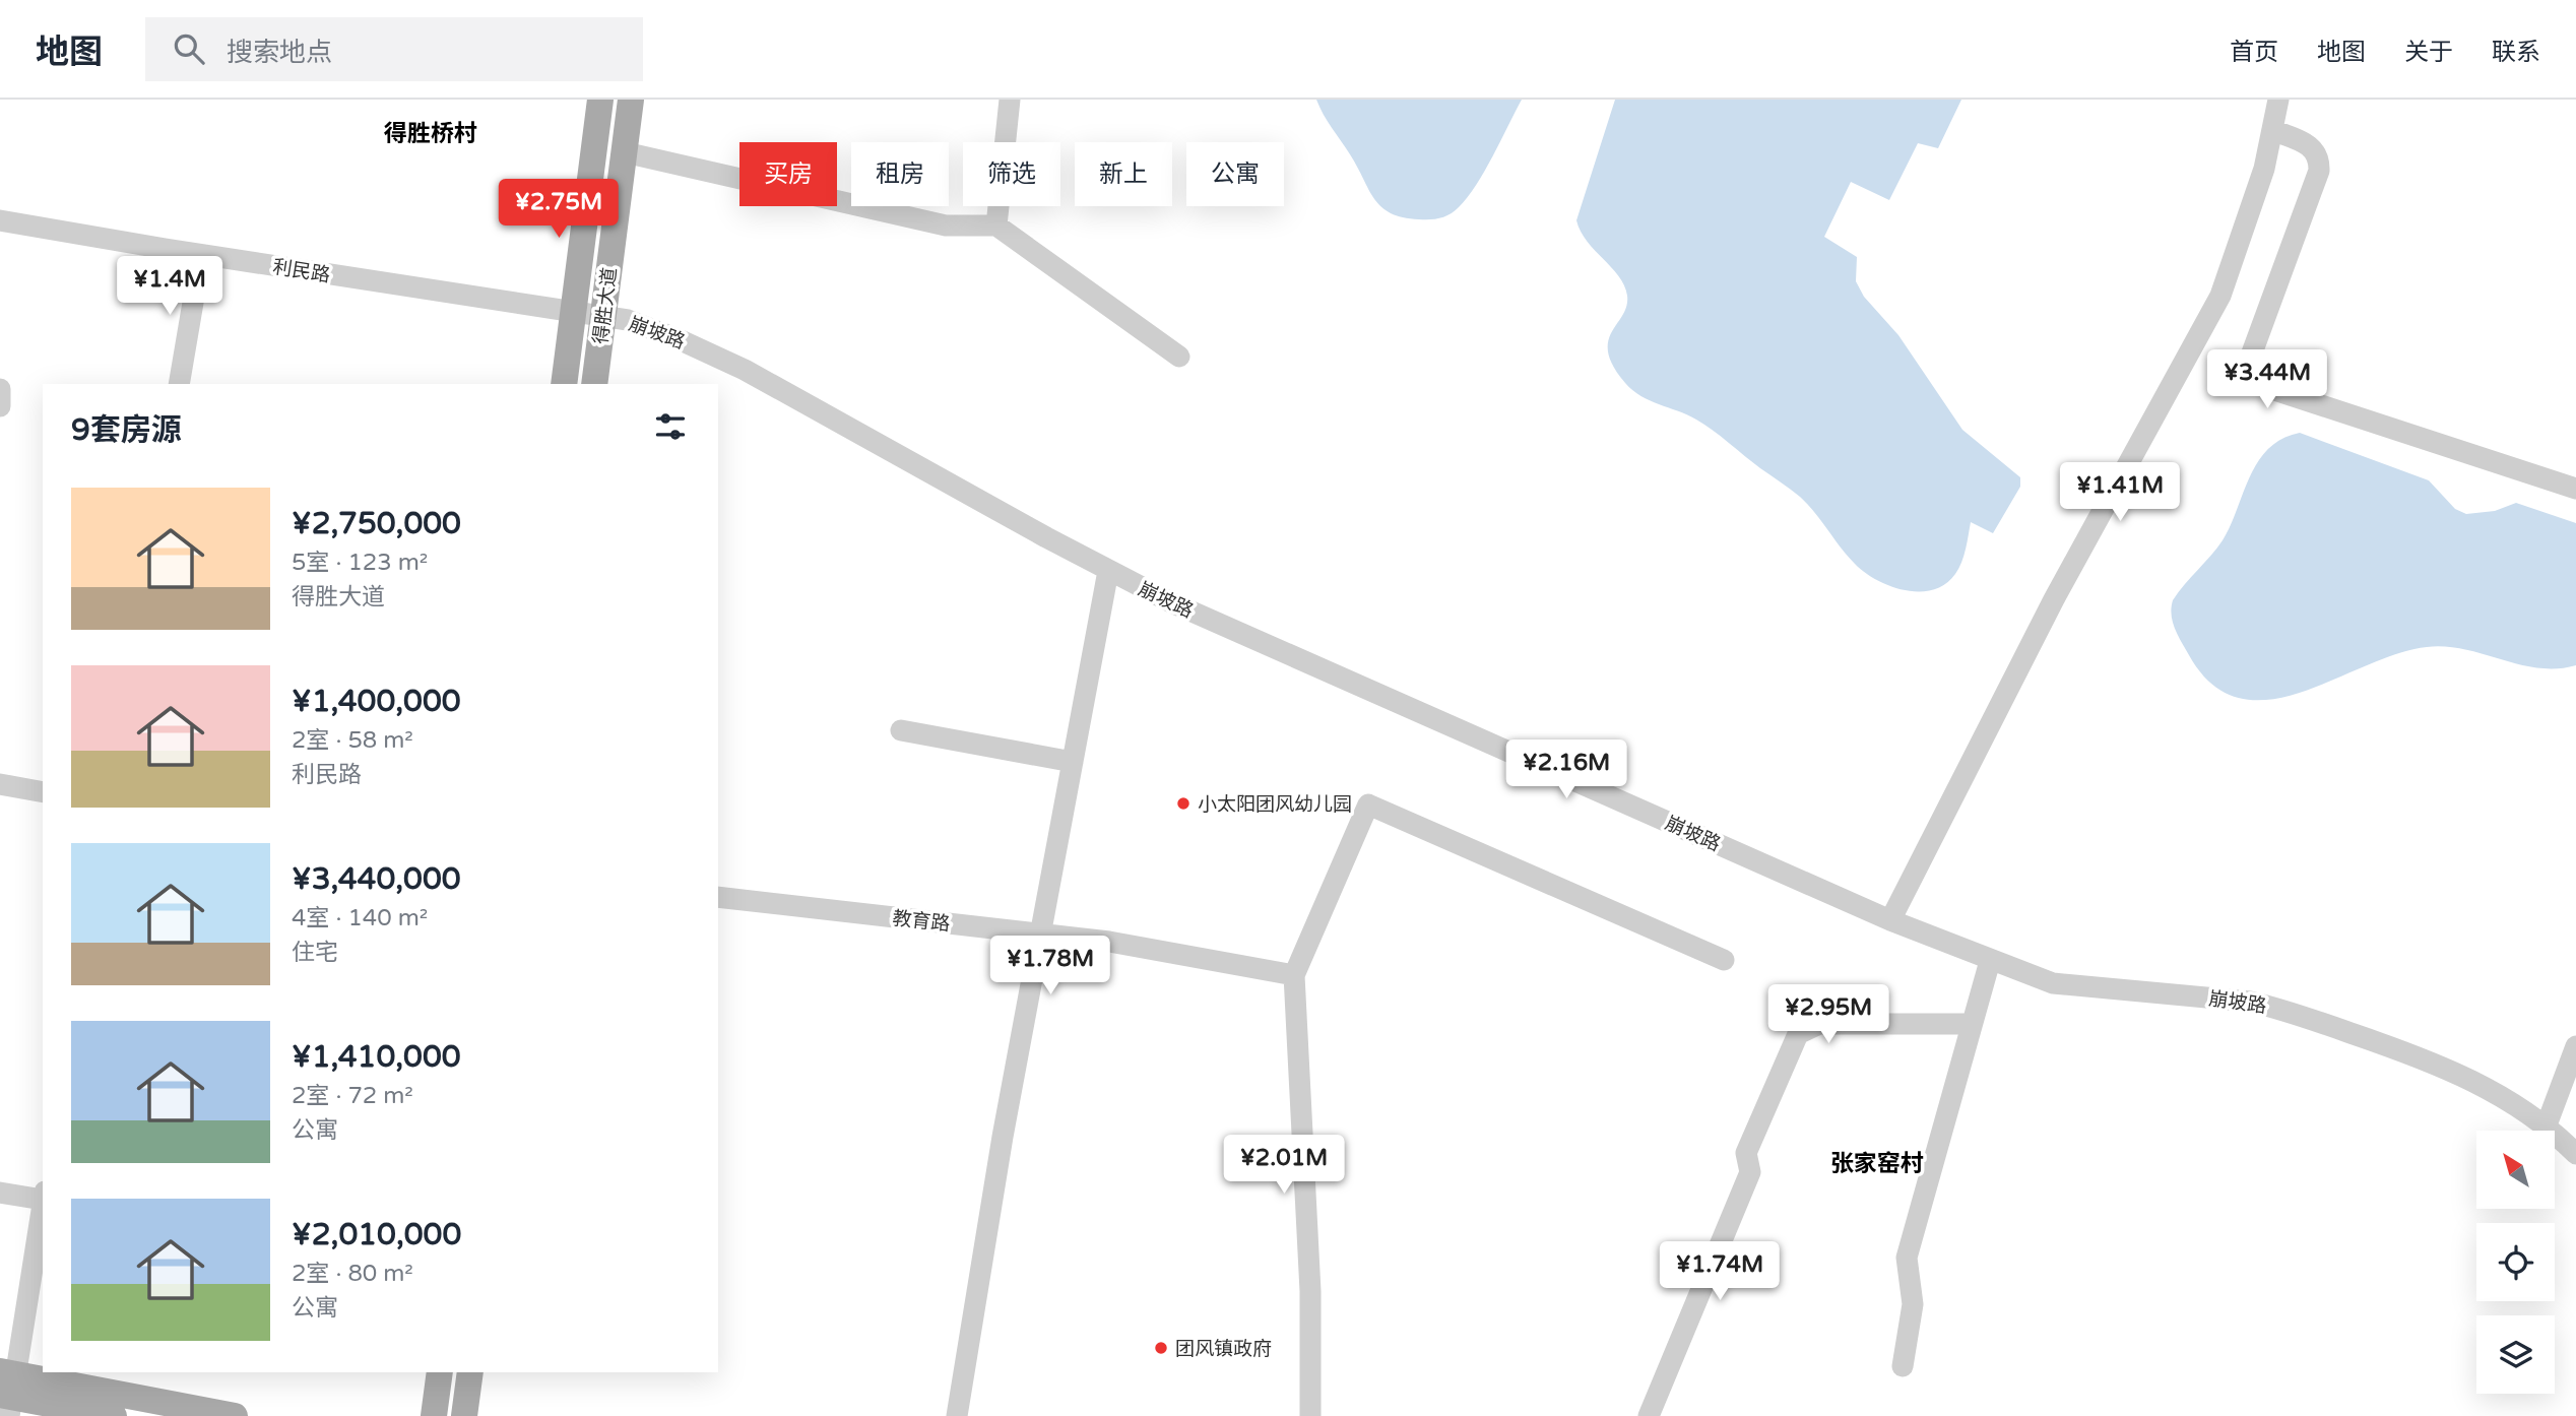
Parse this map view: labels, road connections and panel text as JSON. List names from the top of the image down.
{
  "streets": {
    "main road": ["得胜大道"],
    "street": ["利民路", "崩坡路", "教育路"]
  },
  "crossings": [
    ["利民路", "得胜大道"],
    ["利民路", "崩坡路"],
    ["得胜大道", "崩坡路"]
  ],
  "districts": ["得胜桥村", "张家窑村"],
  "places": ["小太阳团风幼儿园", "团风镇政府"],
  "north": "top left",
  "page": {
    "header": "地图",
    "search": "搜索地点",
    "nav": [
      "首页",
      "地图",
      "关于",
      "联系"
    ],
    "chip": [
      "买房",
      "租房",
      "筛选",
      "新上",
      "公寓"
    ],
    "price": [
      "¥2.75M",
      "¥1.4M",
      "¥3.44M",
      "¥1.41M",
      "¥2.16M",
      "¥1.78M",
      "¥2.95M",
      "¥2.01M",
      "¥1.74M"
    ],
    "heading": "9套房源",
    "list": [
      {
        "name": "¥2,750,000",
        "note": "5室 · 123 m² · 得胜大道"
      },
      {
        "name": "¥1,400,000",
        "note": "2室 · 58 m² · 利民路"
      },
      {
        "name": "¥3,440,000",
        "note": "4室 · 140 m² · 住宅"
      },
      {
        "name": "¥1,410,000",
        "note": "2室 · 72 m² · 公寓"
      },
      {
        "name": "¥2,010,000",
        "note": "2室 · 80 m² · 公寓"
      }
    ]
  }
}
